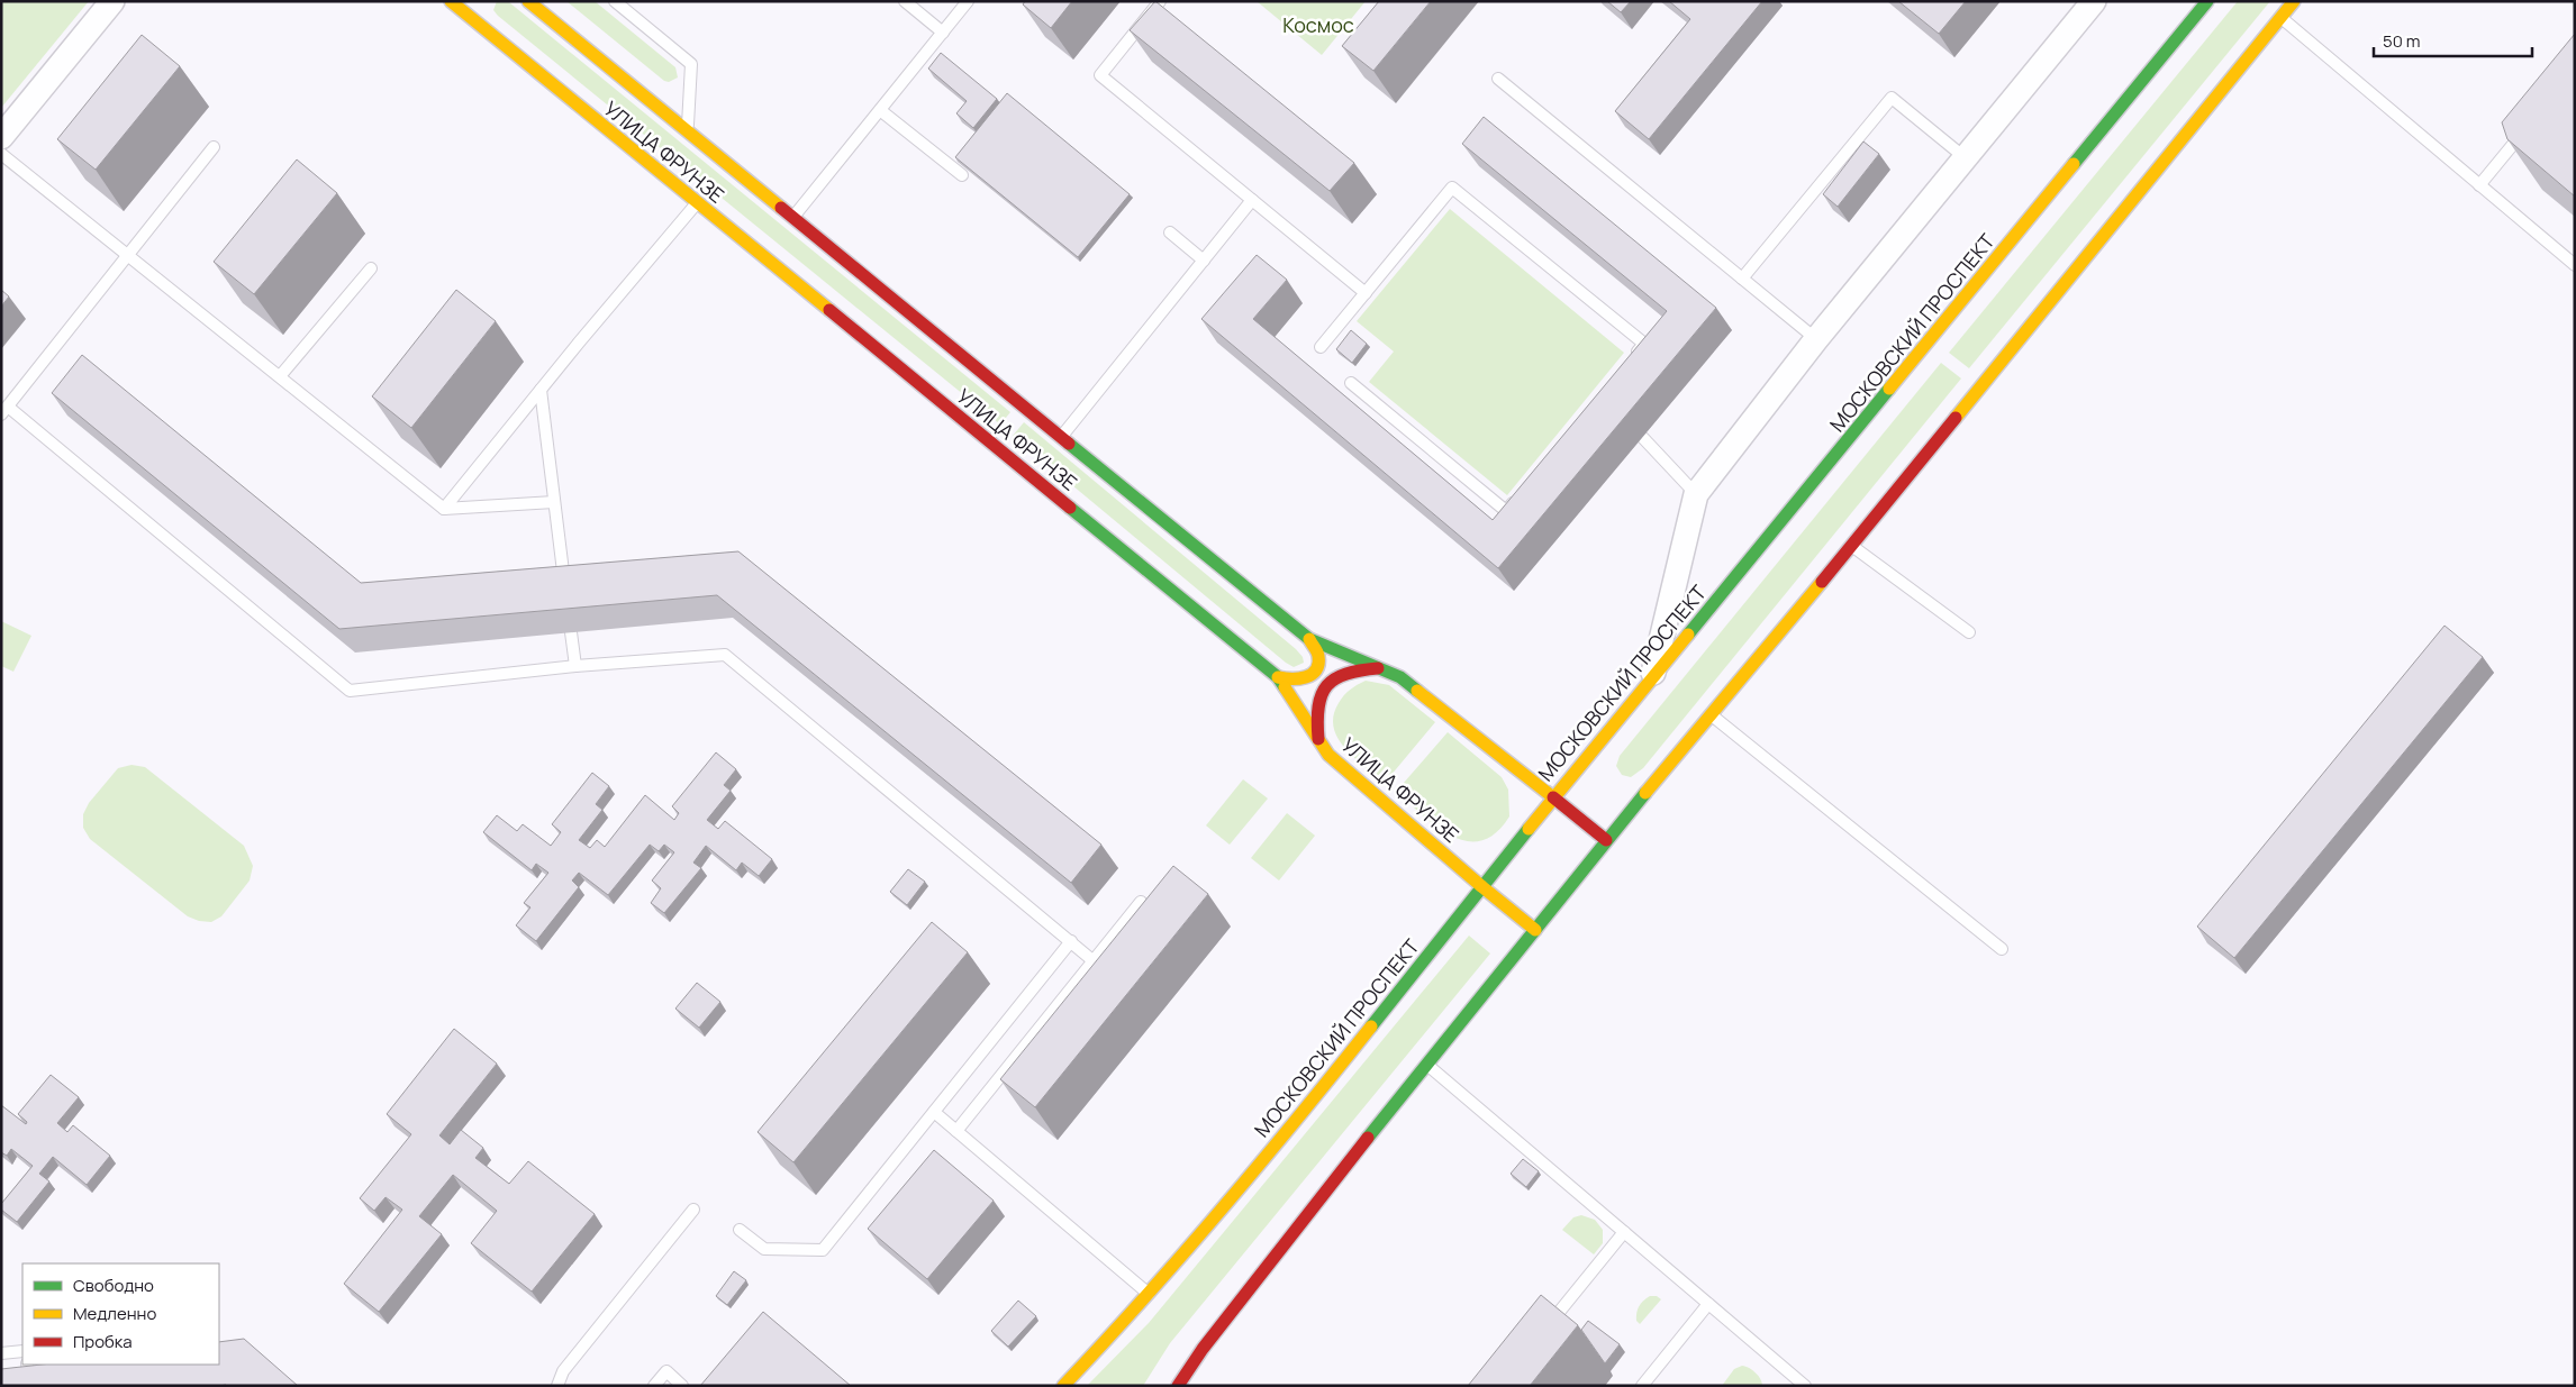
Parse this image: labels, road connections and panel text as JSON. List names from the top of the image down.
{
  "streets": {
    "main road": ["УЛИЦА ФРУНЗЕ", "МОСКОВСКИЙ ПРОСПЕКТ"]
  },
  "crossings": [
    ["УЛИЦА ФРУНЗЕ", "МОСКОВСКИЙ ПРОСПЕКТ"]
  ],
  "parks": ["Космос"],
  "legend": ["Свободно", "Медленно", "Пробка"],
  "scale_bar": "50 m"
}
